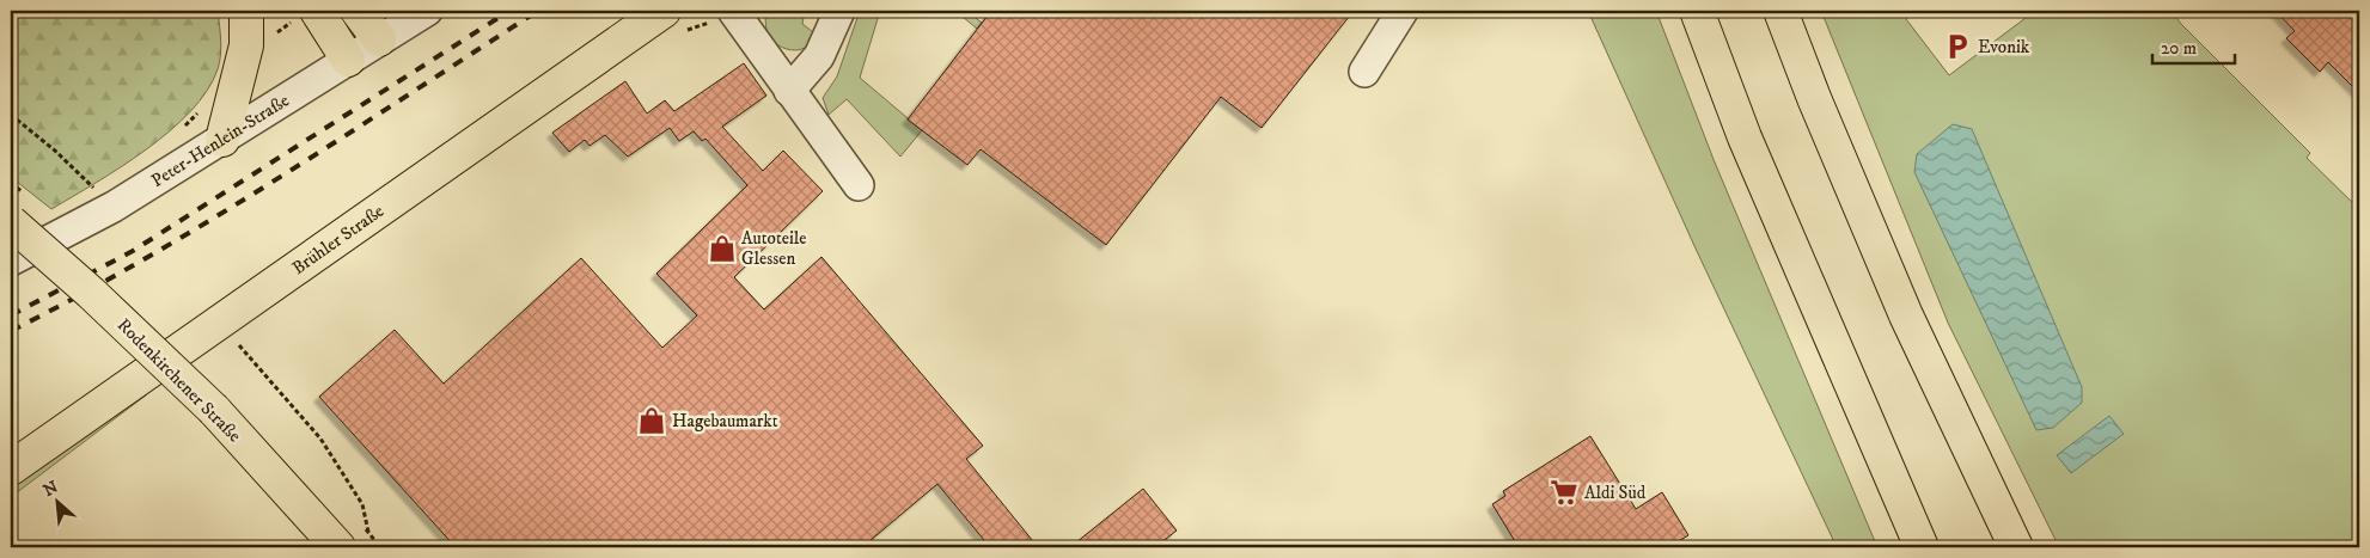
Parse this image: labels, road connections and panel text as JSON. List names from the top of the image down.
{
  "streets": {
    "main road": ["Brühler Straße", "Rodenkirchener Straße"],
    "street": ["Peter-Henlein-Straße"]
  },
  "places": {
    "parking": ["Evonik"],
    "shop": ["Autoteile Glessen", "Hagebaumarkt"],
    "supermarket": ["Aldi Süd"]
  },
  "scale_bar": "20 m",
  "north": "top left"
}
